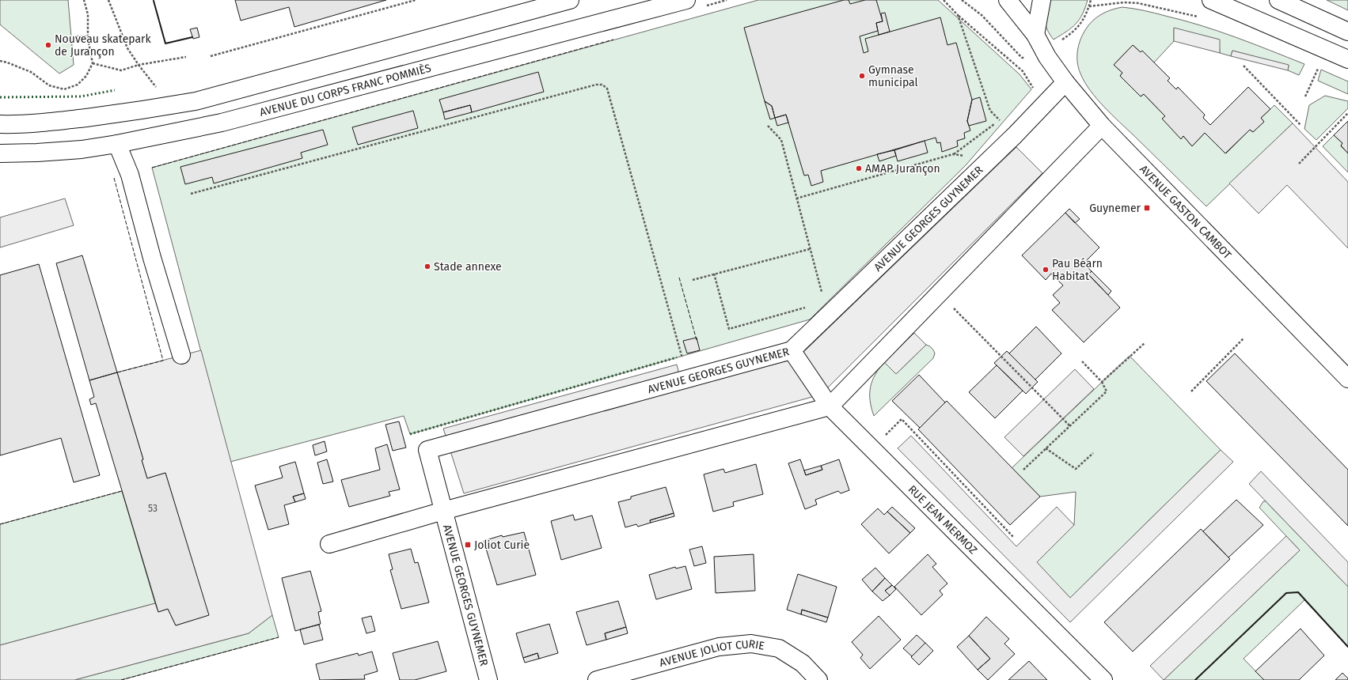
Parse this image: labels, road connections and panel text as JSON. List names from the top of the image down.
{
  "streets": {
    "street": [
      "AVENUE DU CORPS FRANC POMMIÈS",
      "AVENUE GASTON CAMBOT",
      "AVENUE GEORGES GUYNEMER",
      "RUE JEAN MERMOZ",
      "AVENUE JOLIOT CURIE"
    ]
  },
  "crossings": [
    ["AVENUE GASTON CAMBOT", "AVENUE GEORGES GUYNEMER"],
    ["AVENUE GEORGES GUYNEMER", "RUE JEAN MERMOZ"]
  ],
  "places": {
    "other": [
      "Nouveau skatepark de Jurançon",
      "Gymnase municipal",
      "AMAP Jurançon",
      "Stade annexe",
      "Pau Béarn Habitat"
    ],
    "transit": ["Guynemer", "Joliot Curie"]
  },
  "house_numbers": ["53"]
}
